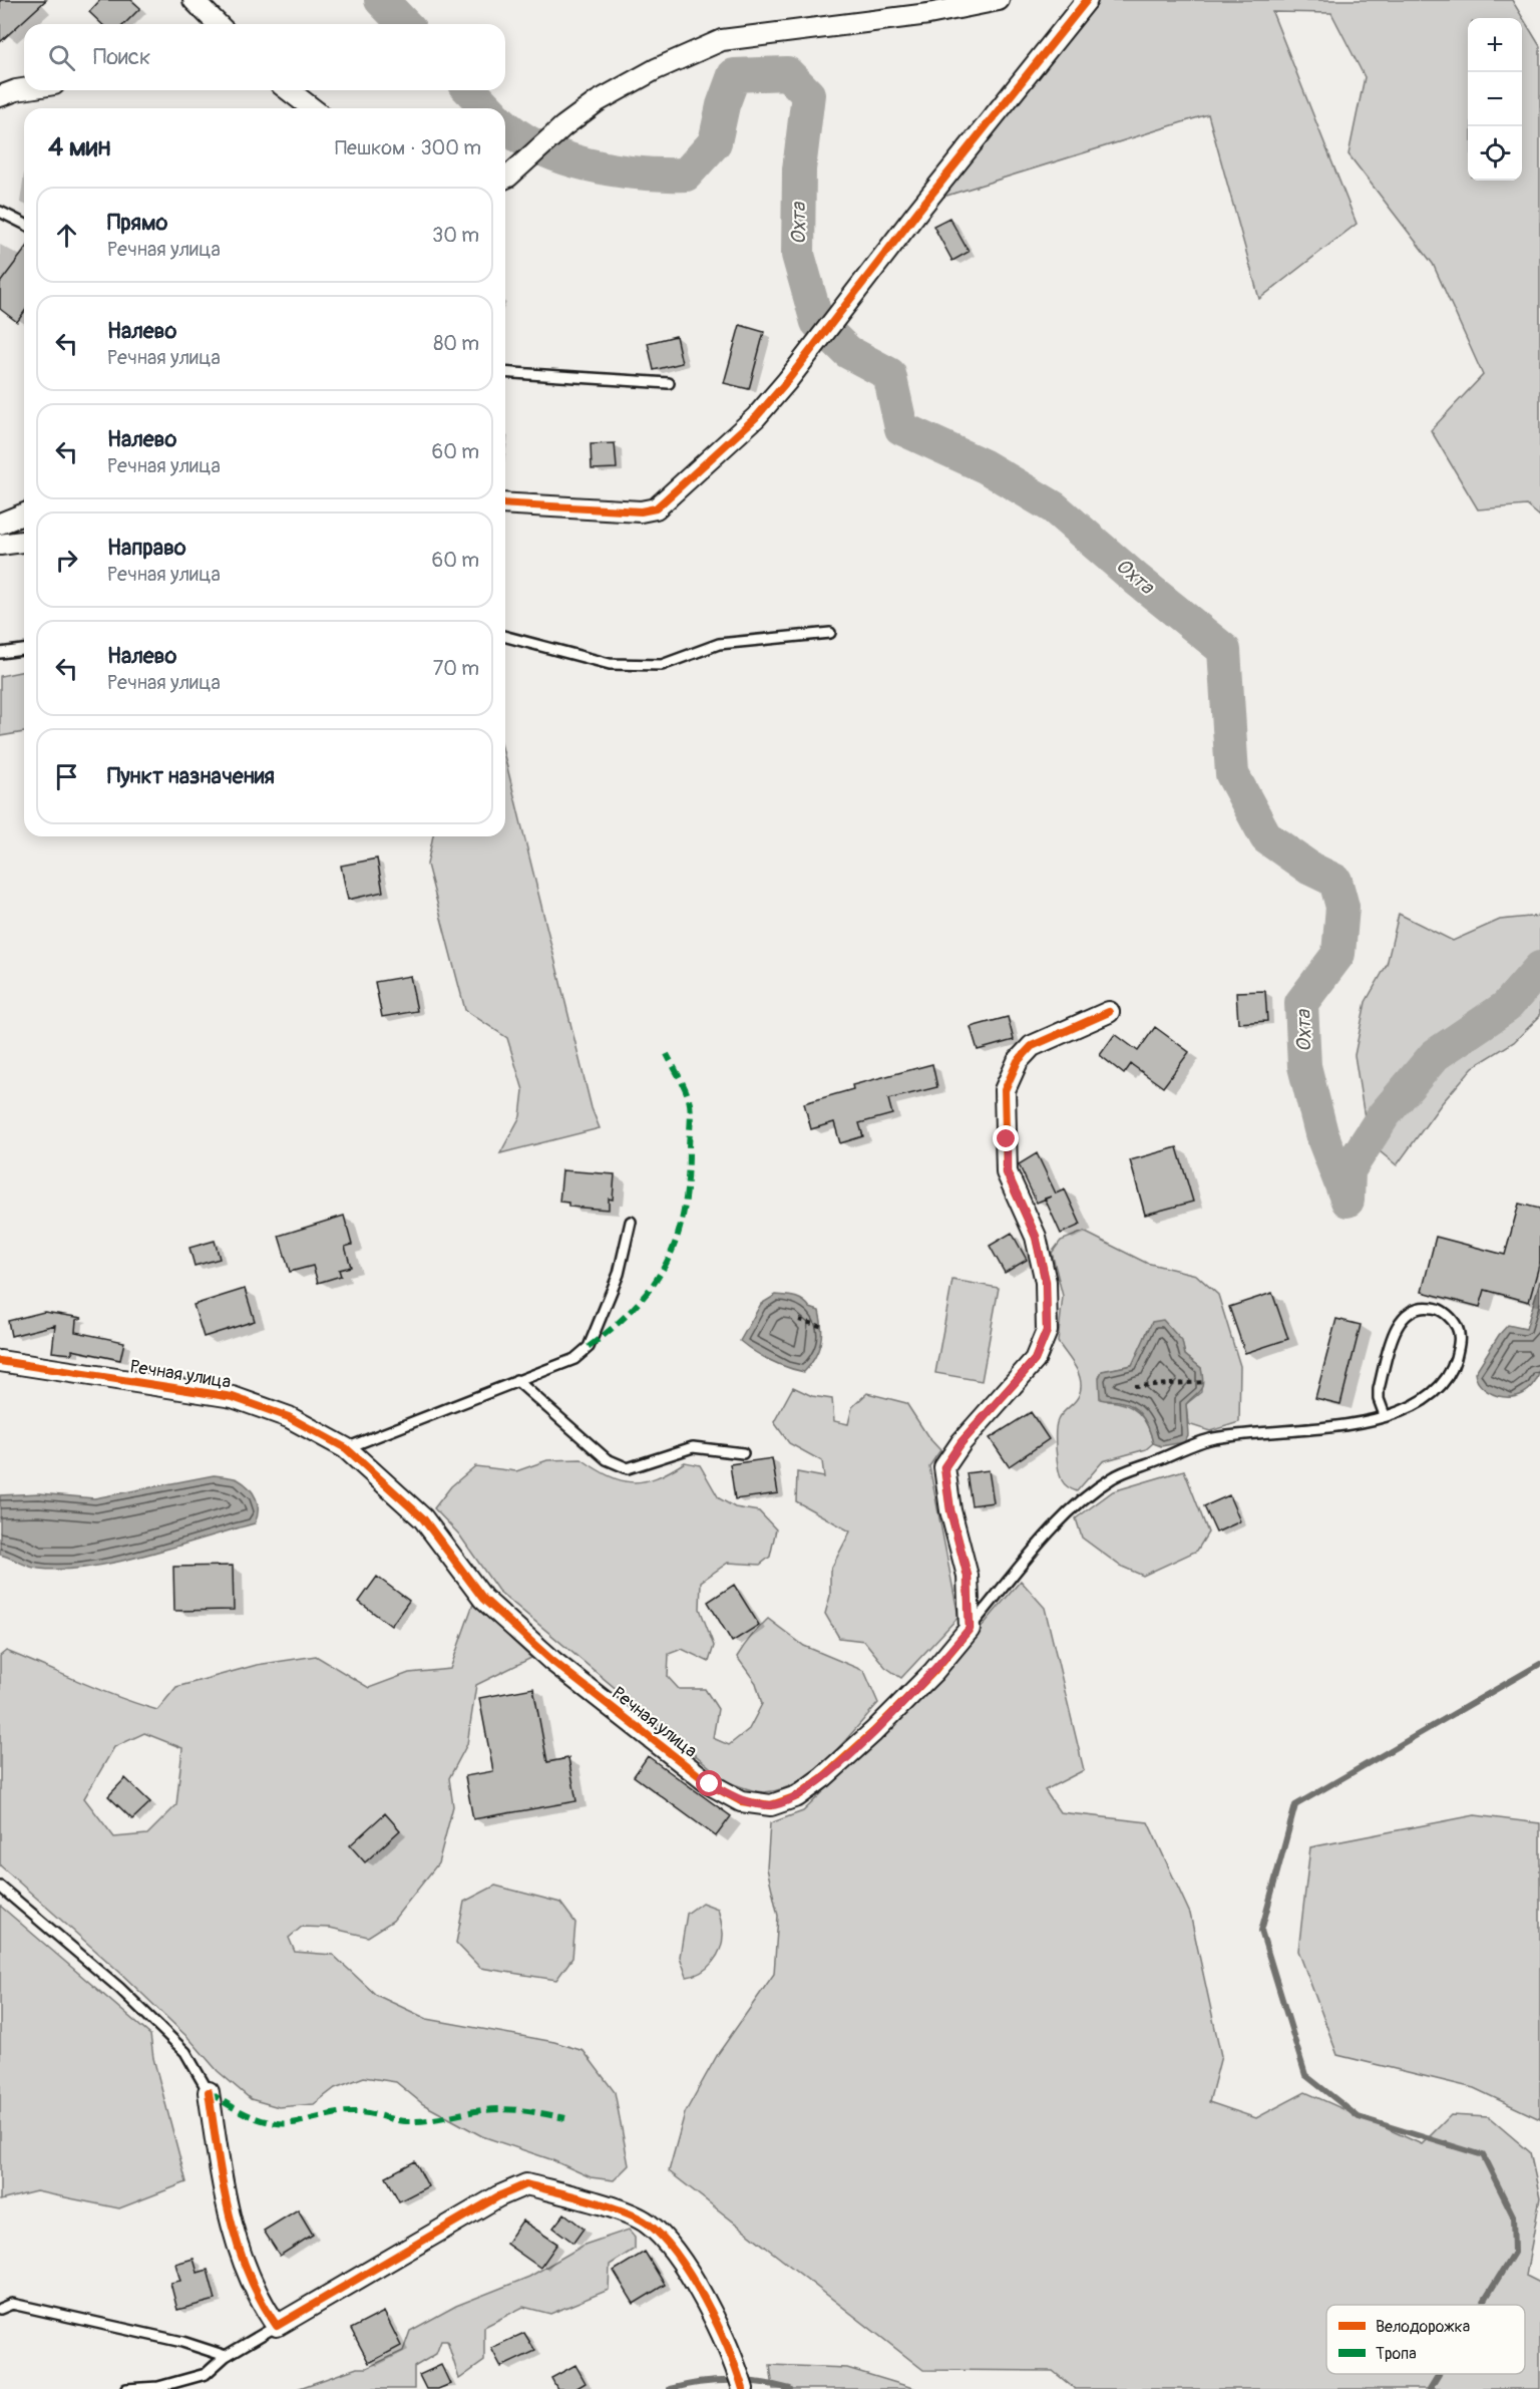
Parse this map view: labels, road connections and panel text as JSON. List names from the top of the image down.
{
  "streets": {
    "street": ["Речная улица"]
  },
  "water": ["Охта"],
  "legend": ["Велодорожка", "Тропа"],
  "page": {
    "map_buttons": ["+", "−"],
    "search": "Поиск",
    "heading": ["4 мин", "Пешком · 300 m"],
    "list": [
      ["Прямо", "Речная улица", "30 m"],
      ["Налево", "Речная улица", "80 m"],
      ["Налево", "Речная улица", "60 m"],
      ["Направо", "Речная улица", "60 m"],
      ["Налево", "Речная улица", "70 m"],
      "Пункт назначения"
    ]
  }
}
